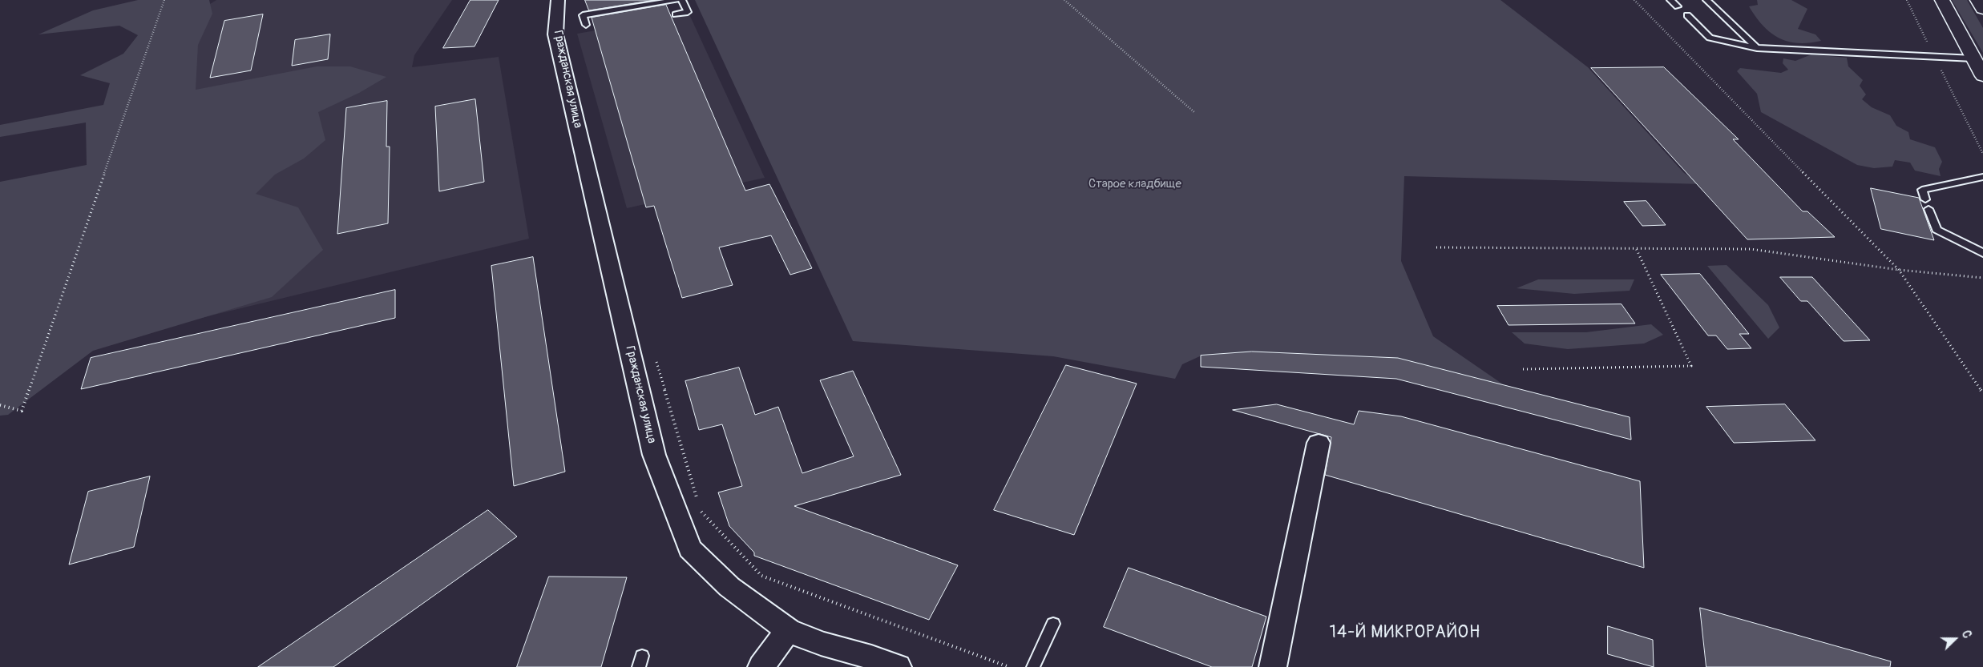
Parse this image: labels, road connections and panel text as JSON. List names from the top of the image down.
{
  "streets": {
    "street": ["Гражданская улица"]
  },
  "districts": ["14-Й МИКРОРАЙОН"],
  "parks": ["Старое кладбище"],
  "north": "right"
}
